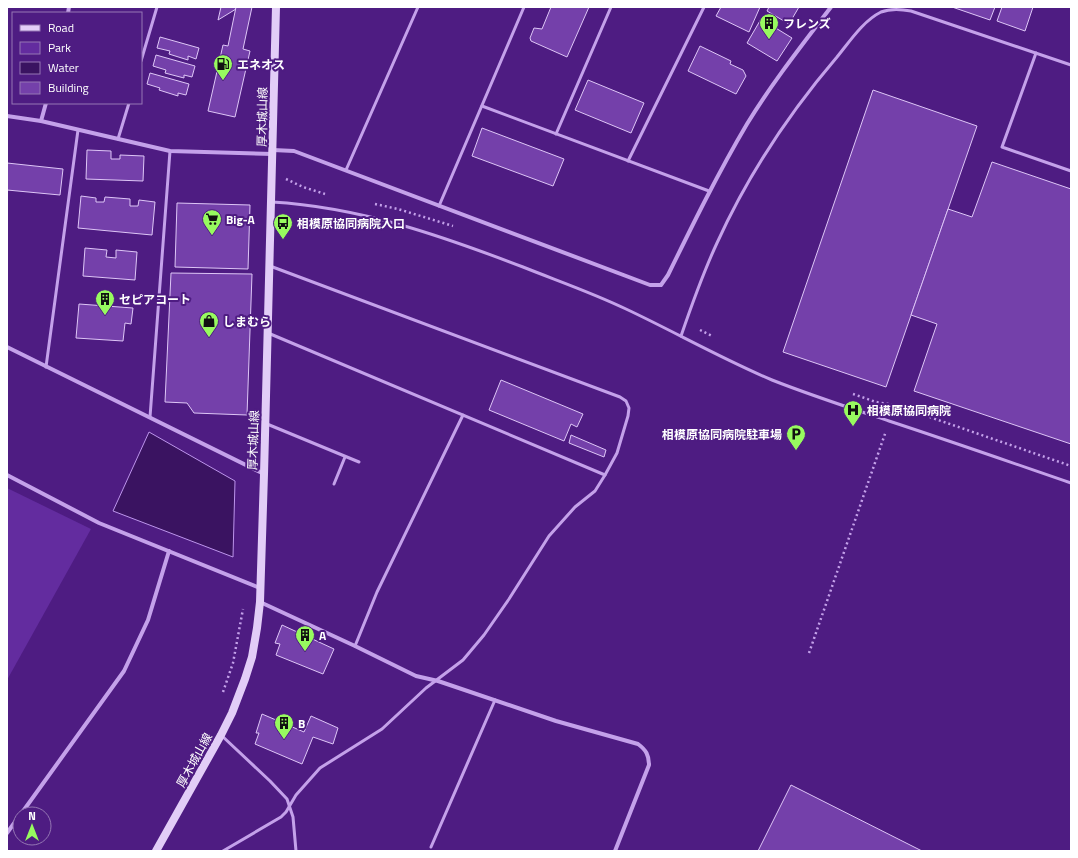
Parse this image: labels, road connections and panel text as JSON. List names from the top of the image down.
{
  "streets": {
    "main road": ["厚木城山線"]
  },
  "places": {
    "building": [
      "フレンズ",
      "セピアコート",
      "A",
      "B"
    ],
    "fuel station": ["エネオス"],
    "supermarket": ["Big-A"],
    "bus stop": ["相模原協同病院入口"],
    "shop": ["しまむら"],
    "hospital": ["相模原協同病院"],
    "parking": ["相模原協同病院駐車場"]
  },
  "legend": [
    "Road",
    "Park",
    "Water",
    "Building"
  ],
  "north": "top"
}
